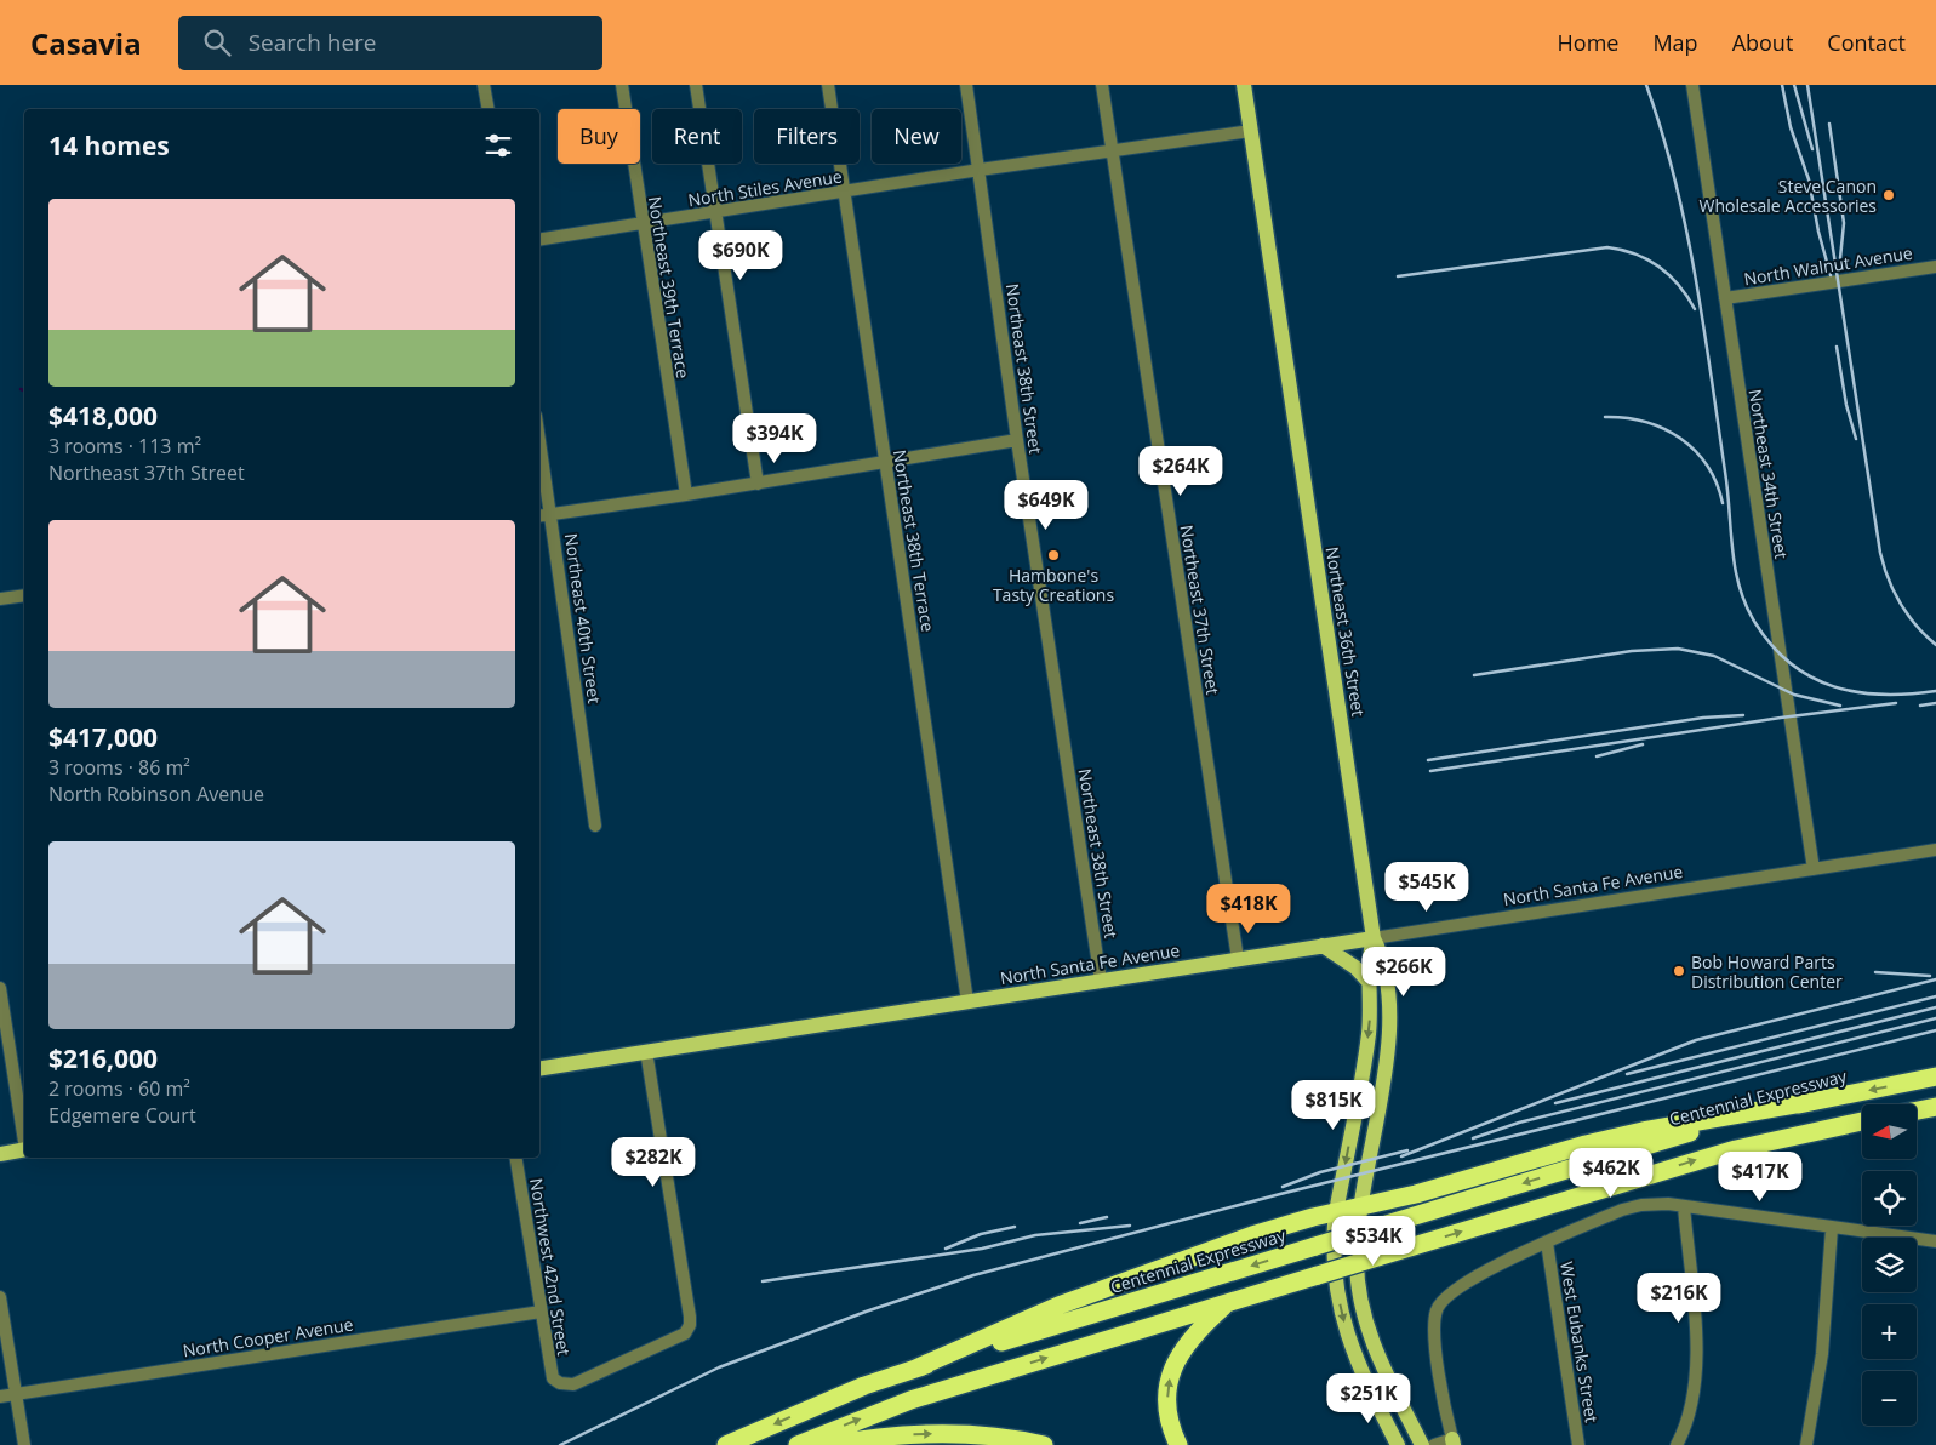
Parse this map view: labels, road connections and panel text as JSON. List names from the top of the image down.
{
  "streets": {
    "highway": ["Centennial Expressway"],
    "main road": ["Northeast 36th Street", "North Santa Fe Avenue"],
    "street": [
      "North Stiles Avenue",
      "North Walnut Avenue",
      "Northeast 39th Terrace",
      "Northeast 38th Street",
      "Northeast 34th Street",
      "Northeast 38th Terrace",
      "Northeast 37th Street",
      "Northeast 40th Street",
      "Northwest 42nd Street",
      "North Cooper Avenue",
      "West Eubanks Street"
    ]
  },
  "crossings": [
    ["North Stiles Avenue", "Northeast 39th Terrace"],
    ["North Stiles Avenue", "Northeast 38th Street"],
    ["North Stiles Avenue", "Northeast 38th Terrace"],
    ["North Stiles Avenue", "Northeast 37th Street"],
    ["North Stiles Avenue", "Northeast 36th Street"],
    ["North Walnut Avenue", "Northeast 34th Street"],
    ["Northeast 38th Street", "North Santa Fe Avenue"],
    ["Northeast 34th Street", "North Santa Fe Avenue"],
    ["Northeast 38th Terrace", "North Santa Fe Avenue"],
    ["Northeast 37th Street", "North Santa Fe Avenue"],
    ["Northeast 36th Street", "North Santa Fe Avenue"],
    ["North Santa Fe Avenue", "Northwest 42nd Street"],
    ["Northwest 42nd Street", "North Cooper Avenue"]
  ],
  "places": ["Steve Canon Wholesale Accessories", "Hambone's Tasty Creations", "Bob Howard Parts Distribution Center"],
  "north": "left",
  "page": {
    "header": "Casavia",
    "search": "Search here",
    "nav": [
      "Home",
      "Map",
      "About",
      "Contact"
    ],
    "chip": [
      "Buy",
      "Rent",
      "Filters",
      "New"
    ],
    "heading": "14 homes",
    "list": [
      {
        "name": "$418,000",
        "note": "3 rooms · 113 m² · Northeast 37th Street"
      },
      {
        "name": "$417,000",
        "note": "3 rooms · 86 m² · North Robinson Avenue"
      },
      {
        "name": "$216,000",
        "note": "2 rooms · 60 m² · Edgemere Court"
      }
    ],
    "price": [
      "$690K",
      "$394K",
      "$264K",
      "$649K",
      "$545K",
      "$418K",
      "$266K",
      "$815K",
      "$282K",
      "$462K",
      "$417K",
      "$534K",
      "$216K",
      "$251K"
    ],
    "map_buttons": ["+", "−"]
  }
}
